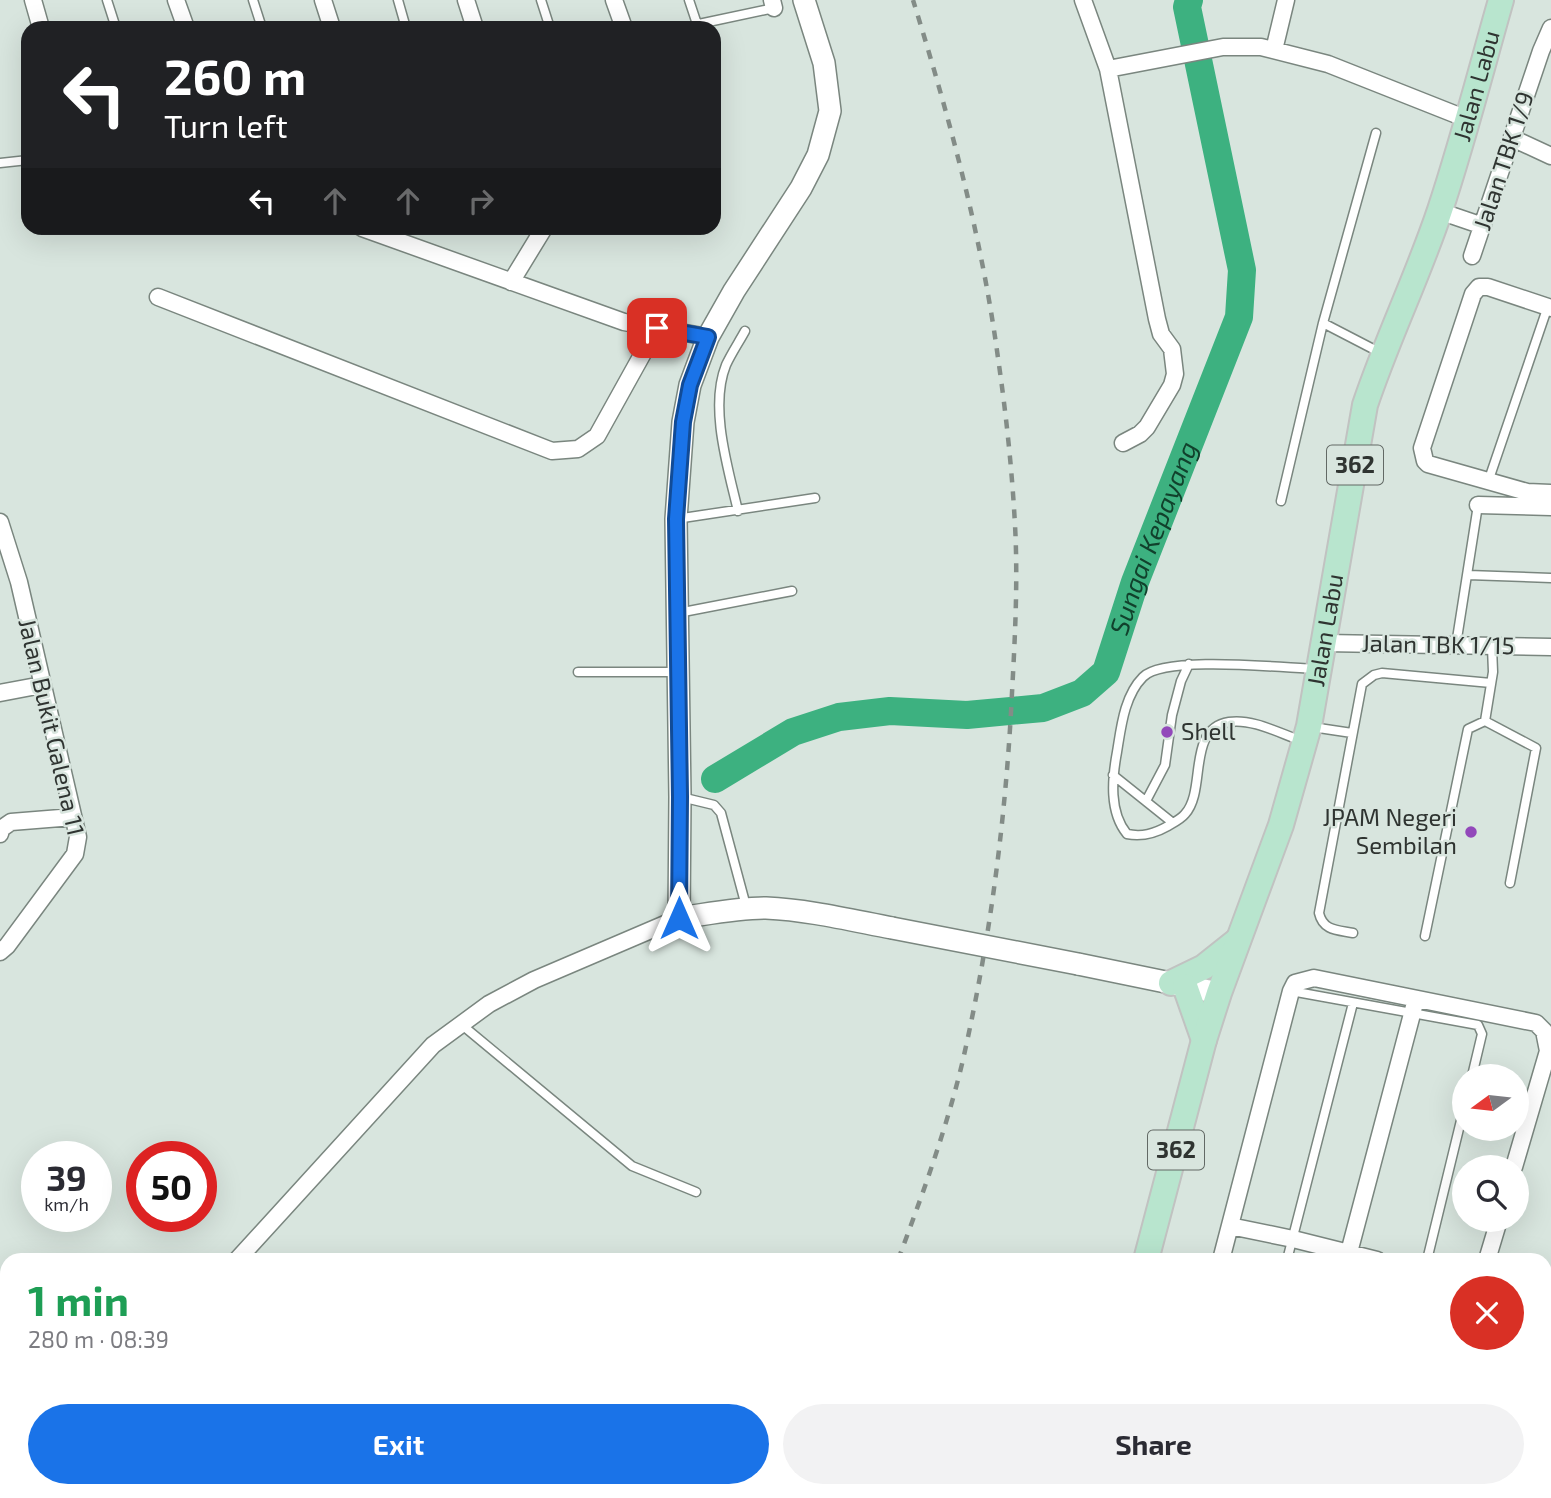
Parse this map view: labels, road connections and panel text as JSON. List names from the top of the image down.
{
  "streets": {
    "main road": ["Jalan Labu", "362"],
    "street": ["Jalan TBK 1/9", "Jalan TBK 1/15", "Jalan Bukit Galena 11"]
  },
  "crossings": [
    ["Jalan Labu", "Jalan TBK 1/15"]
  ],
  "water": ["Sungai Kepayang"],
  "places": ["Shell", "JPAM Negeri Sembilan"],
  "north": "left",
  "page": {
    "turn": ["260 m", "Turn left"],
    "speed": "39 km/h",
    "limit": "50",
    "heading": ["1 min", "280 m · 08:39"],
    "buttons": ["Exit", "Share"]
  }
}
